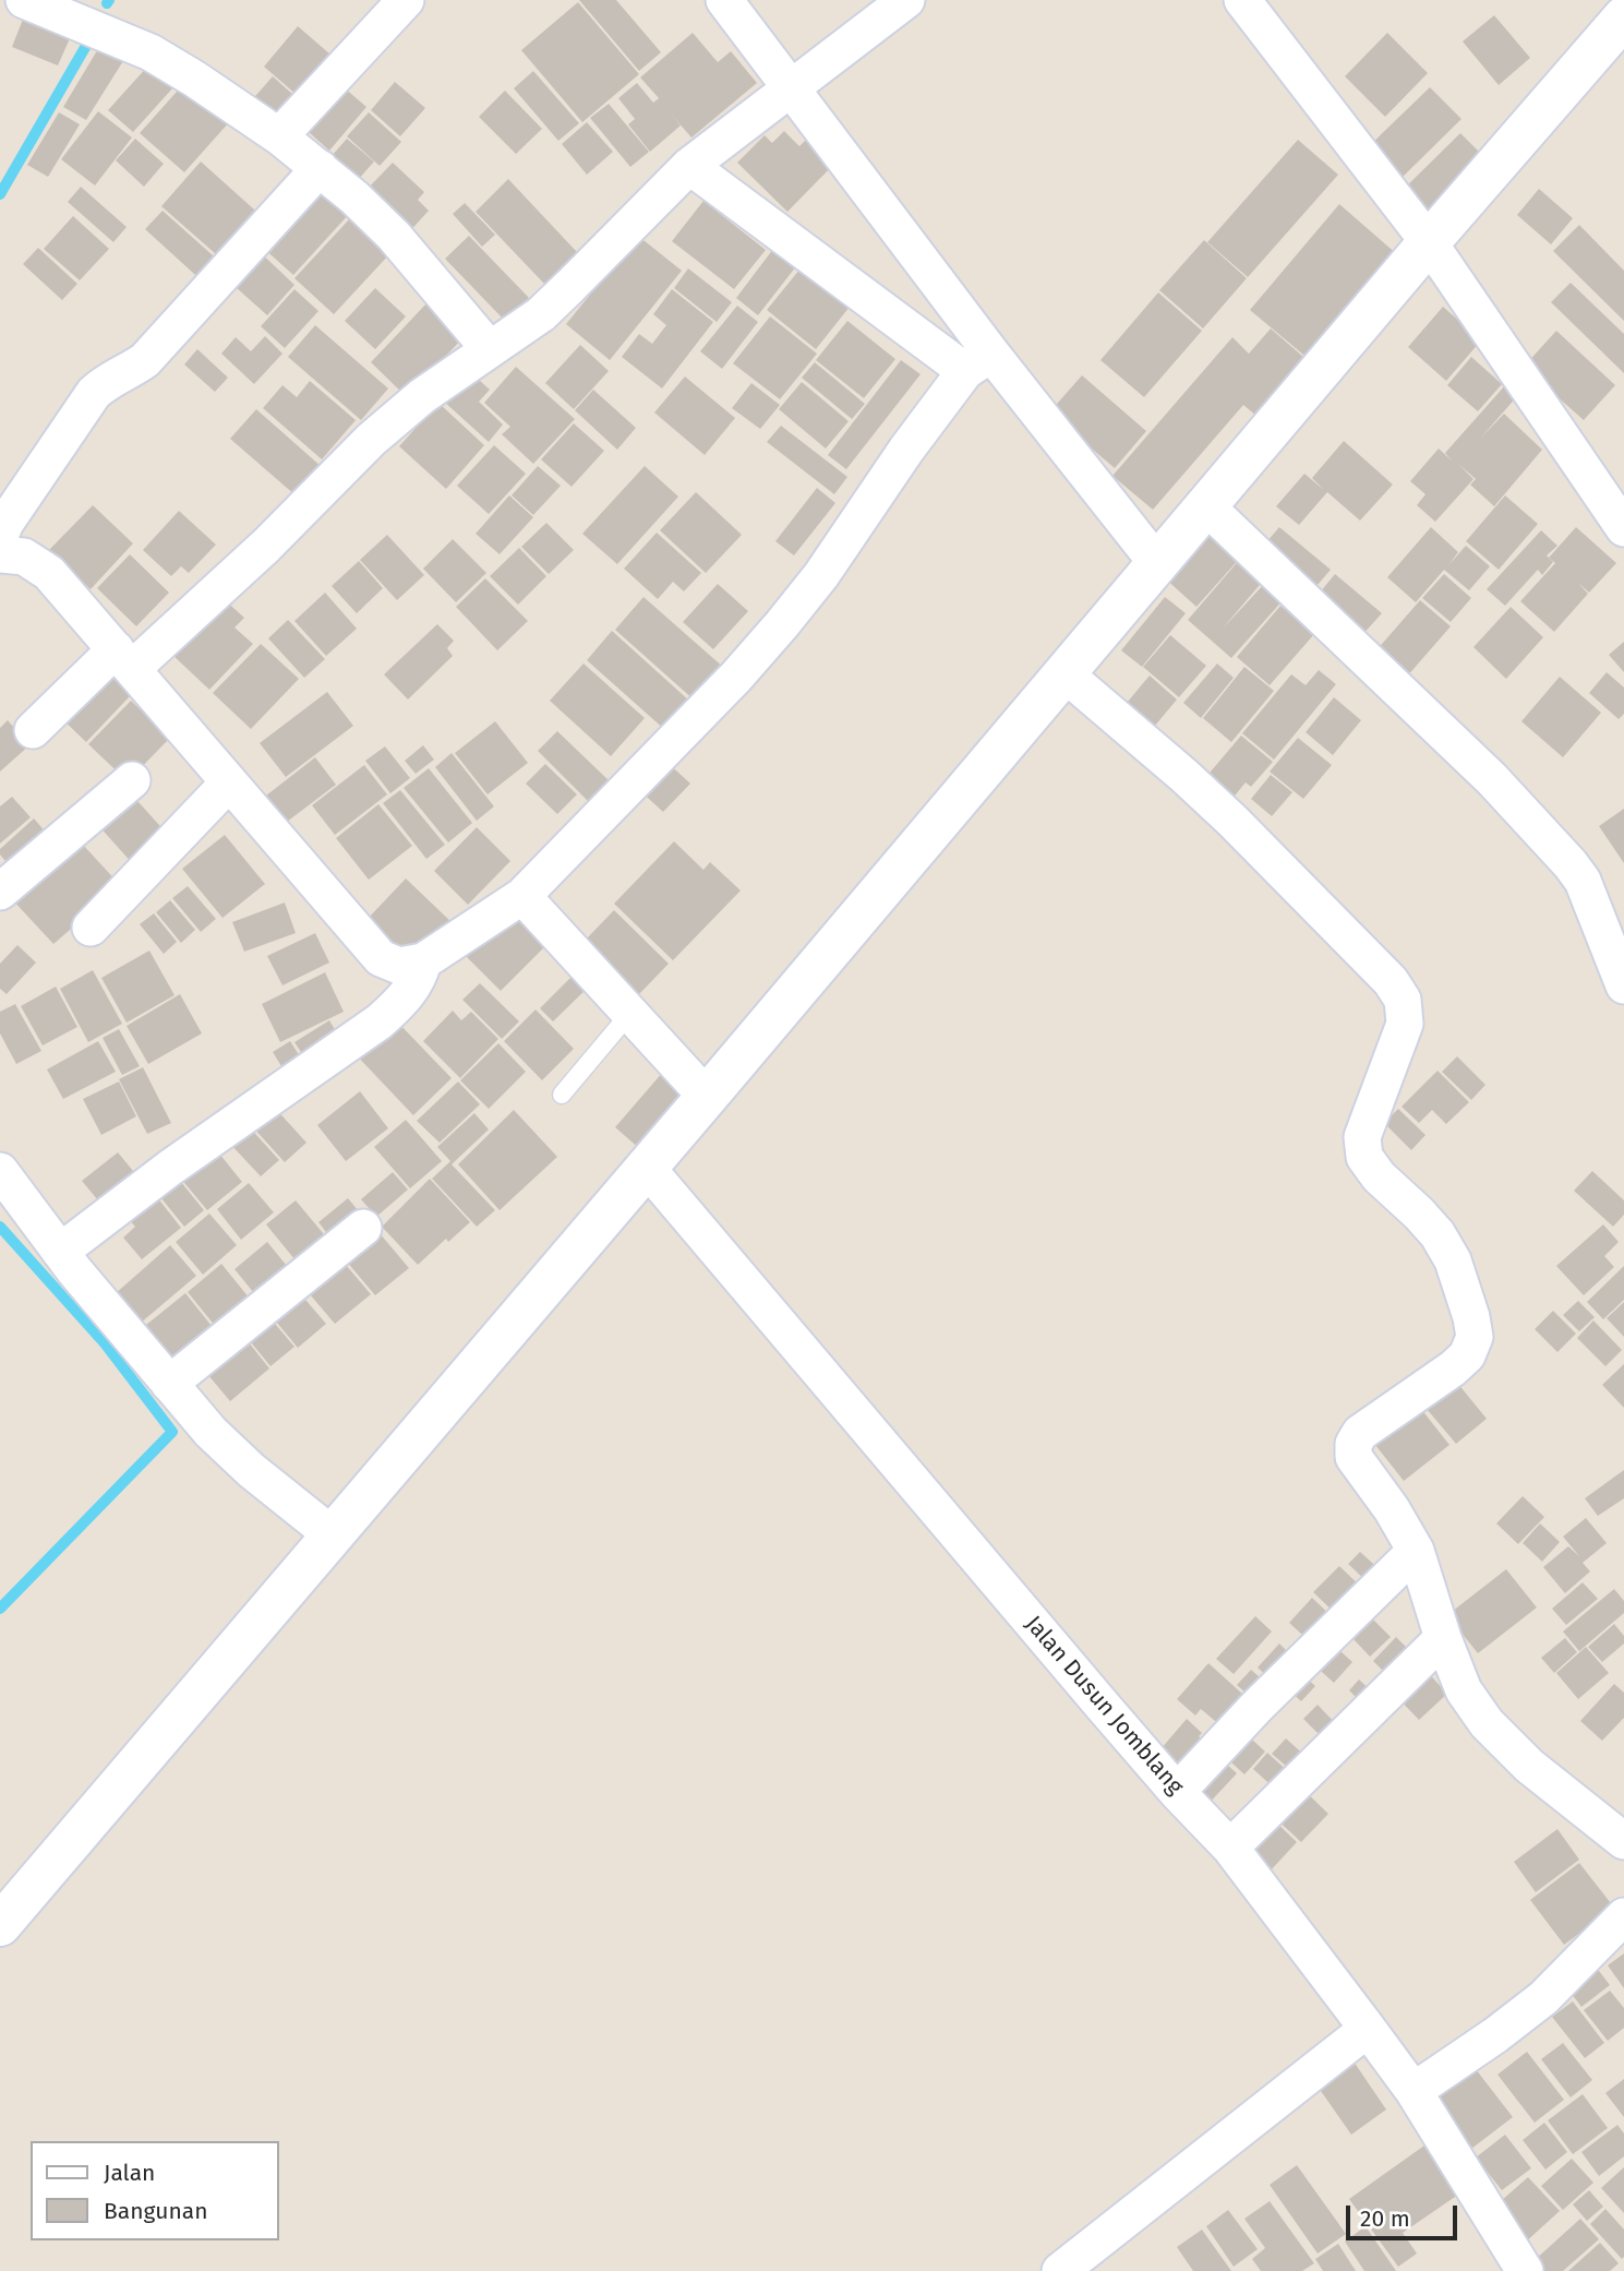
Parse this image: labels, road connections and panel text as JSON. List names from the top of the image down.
{
  "streets": {
    "street": ["Jalan Dusun Jomblang"]
  },
  "legend": ["Jalan", "Bangunan"],
  "scale_bar": "20 m"
}
